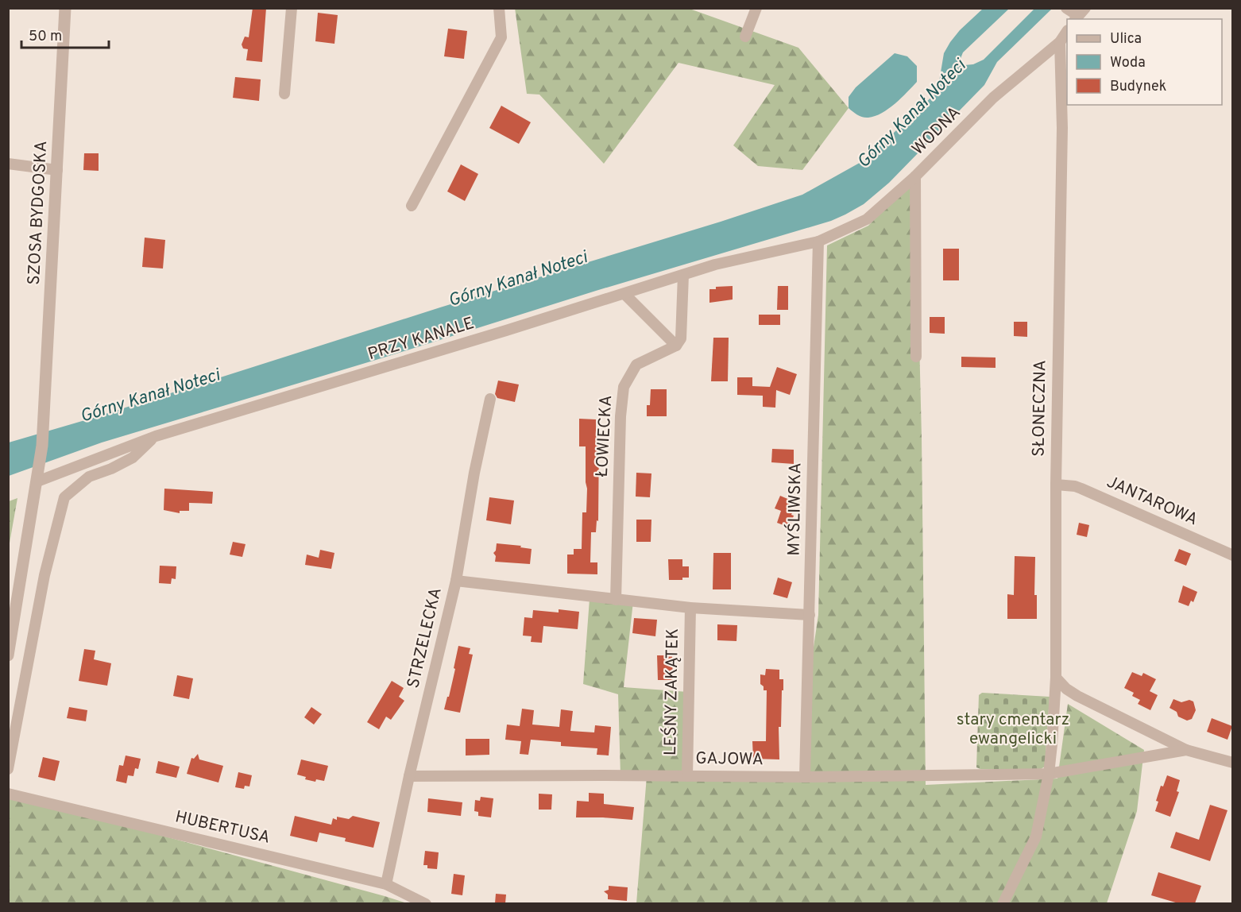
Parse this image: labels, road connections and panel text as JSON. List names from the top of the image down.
{
  "streets": {
    "street": [
      "WODNA",
      "SZOSA BYDGOSKA",
      "PRZY KANALE",
      "SŁONECZNA",
      "ŁOWIECKA",
      "JANTAROWA",
      "MYŚLIWSKA",
      "STRZELECKA",
      "LEŚNY ZAKĄTEK",
      "GAJOWA",
      "HUBERTUSA"
    ]
  },
  "crossings": [
    ["WODNA", "PRZY KANALE"],
    ["WODNA", "SŁONECZNA"],
    ["WODNA", "MYŚLIWSKA"],
    ["SZOSA BYDGOSKA", "PRZY KANALE"],
    ["PRZY KANALE", "MYŚLIWSKA"],
    ["SŁONECZNA", "JANTAROWA"],
    ["SŁONECZNA", "GAJOWA"],
    ["MYŚLIWSKA", "GAJOWA"],
    ["STRZELECKA", "GAJOWA"],
    ["STRZELECKA", "HUBERTUSA"],
    ["LEŚNY ZAKĄTEK", "GAJOWA"]
  ],
  "water": ["Górny Kanał Noteci"],
  "parks": ["stary cmentarz ewangelicki"],
  "legend": ["Ulica", "Woda", "Budynek"],
  "scale_bar": "50 m"
}
